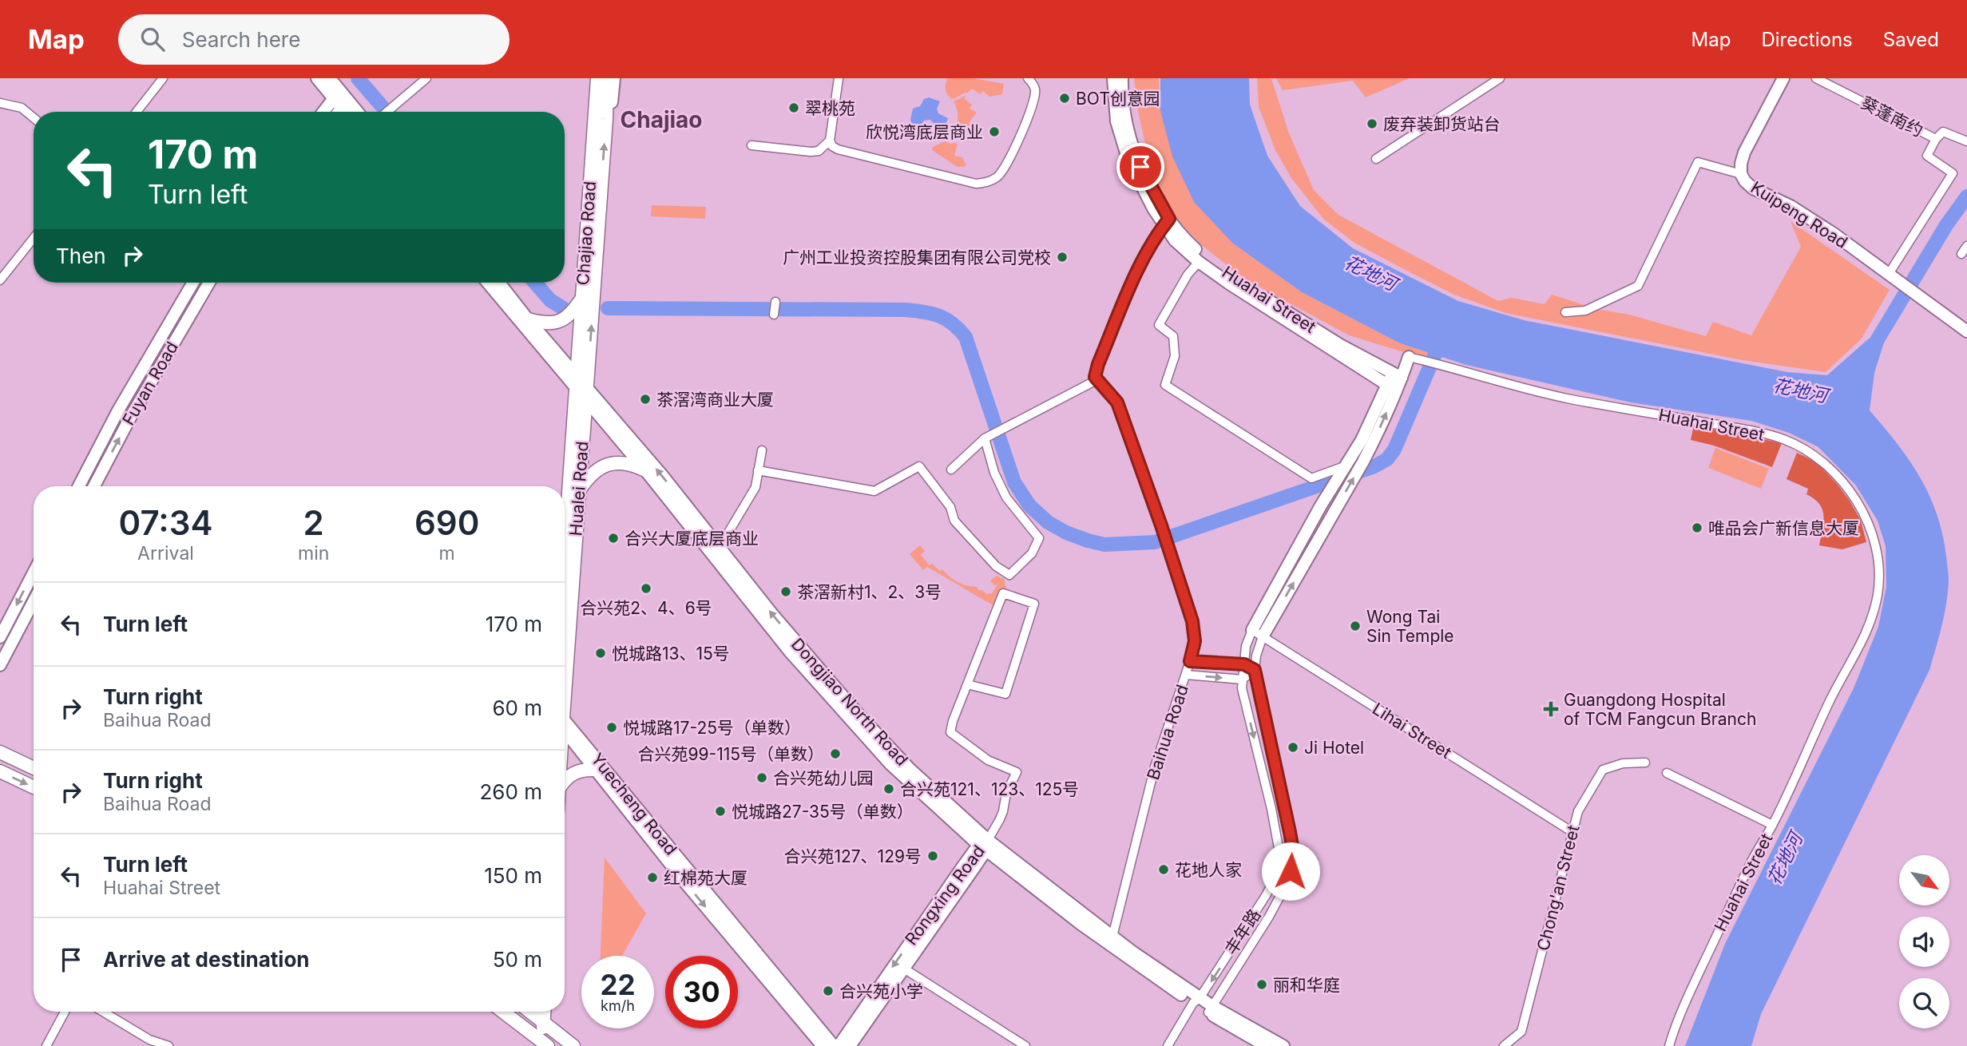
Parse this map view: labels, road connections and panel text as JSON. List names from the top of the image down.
{
  "streets": {
    "main road": ["Chajiao Road", "Hualei Road"],
    "street": [
      "葵蓬南约",
      "Kuipeng Road",
      "Huahai Street",
      "Fuyan Road",
      "Dongjiao North Road",
      "Lihai Street",
      "Baihua Road",
      "Yuecheng Road",
      "Chong'an Street",
      "Rongxing Road",
      "丰年路"
    ]
  },
  "crossings": [
    ["Chajiao Road", "Hualei Road"],
    ["Chajiao Road", "Dongjiao North Road"],
    ["Hualei Road", "Dongjiao North Road"],
    ["Dongjiao North Road", "Baihua Road"],
    ["Dongjiao North Road", "Rongxing Road"],
    ["Dongjiao North Road", "丰年路"],
    ["Lihai Street", "Chong'an Street"],
    ["Lihai Street", "丰年路"]
  ],
  "districts": ["Chajiao"],
  "water": ["花地河"],
  "places": {
    "other": [
      "BOT创意园",
      "翠桃苑",
      "废弃装卸货站台",
      "欣悦湾底层商业",
      "广州工业投资控股集团有限公司党校",
      "茶滘湾商业大厦",
      "唯品会广新信息大厦",
      "合兴大厦底层商业",
      "合兴苑2、4、6号",
      "茶滘新村1、2、3号",
      "Wong Tai Sin Temple",
      "悦城路13、15号",
      "悦城路17-25号（单数）",
      "Ji Hotel",
      "合兴苑99-115号（单数）",
      "合兴苑幼儿园",
      "合兴苑121、123、125号",
      "悦城路27-35号（单数）",
      "合兴苑127、129号",
      "花地人家",
      "红棉苑大厦",
      "丽和华庭",
      "合兴苑小学"
    ],
    "health": ["Guangdong Hospital of TCM Fangcun Branch"]
  },
  "north": "bottom right",
  "page": {
    "header": "Map",
    "search": "Search here",
    "nav": ["Map", "Directions", "Saved"],
    "turn": ["170 m", "Turn left"],
    "then": "Then",
    "eta": [
      "07:34",
      "Arrival",
      "2",
      "min",
      "690",
      "m"
    ],
    "list": [
      {
        "name": "Turn left",
        "value": "170 m"
      },
      {
        "name": "Turn right",
        "note": "Baihua Road",
        "value": "60 m"
      },
      {
        "name": "Turn right",
        "note": "Baihua Road",
        "value": "260 m"
      },
      {
        "name": "Turn left",
        "note": "Huahai Street",
        "value": "150 m"
      },
      {
        "name": "Arrive at destination",
        "value": "50 m"
      }
    ],
    "speed": "22 km/h",
    "limit": "30"
  }
}
